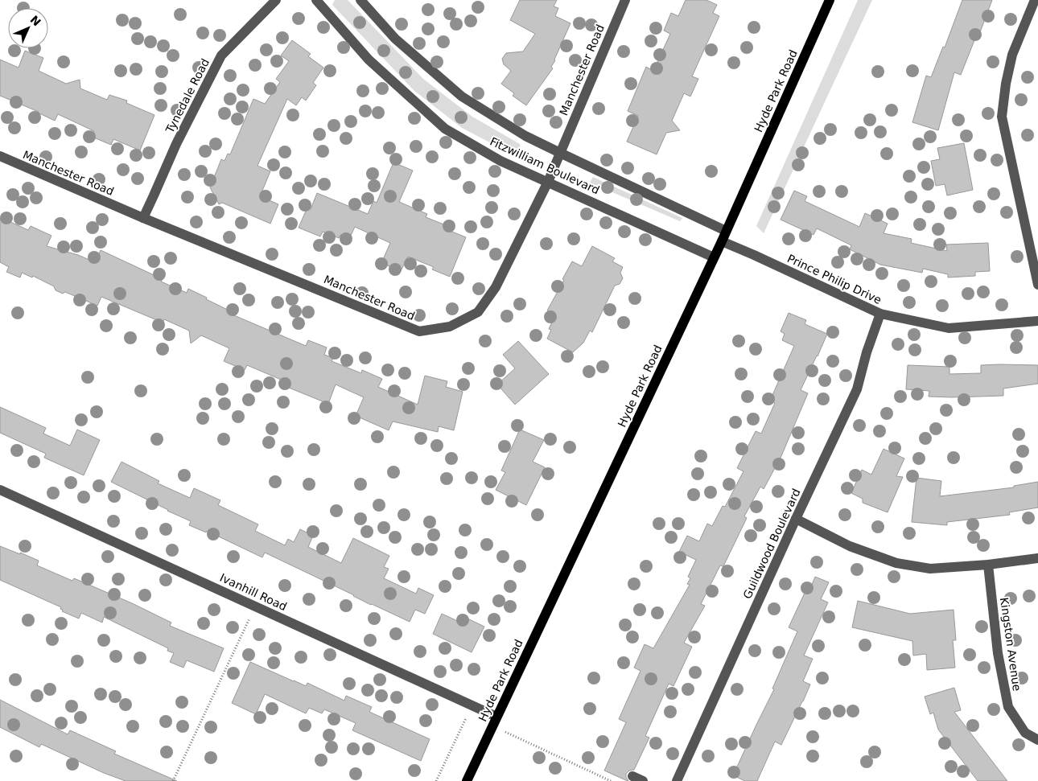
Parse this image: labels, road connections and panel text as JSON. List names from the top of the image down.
{
  "streets": {
    "main road": ["Hyde Park Road"],
    "street": [
      "Manchester Road",
      "Tynedale Road",
      "Fitzwilliam Boulevard",
      "Prince Philip Drive",
      "Guildwood Boulevard",
      "Ivanhill Road",
      "Kingston Avenue"
    ]
  },
  "crossings": [
    ["Manchester Road", "Tynedale Road"],
    ["Manchester Road", "Fitzwilliam Boulevard"],
    ["Hyde Park Road", "Fitzwilliam Boulevard"],
    ["Hyde Park Road", "Prince Philip Drive"],
    ["Hyde Park Road", "Ivanhill Road"],
    ["Prince Philip Drive", "Guildwood Boulevard"]
  ],
  "north": "top right"
}
